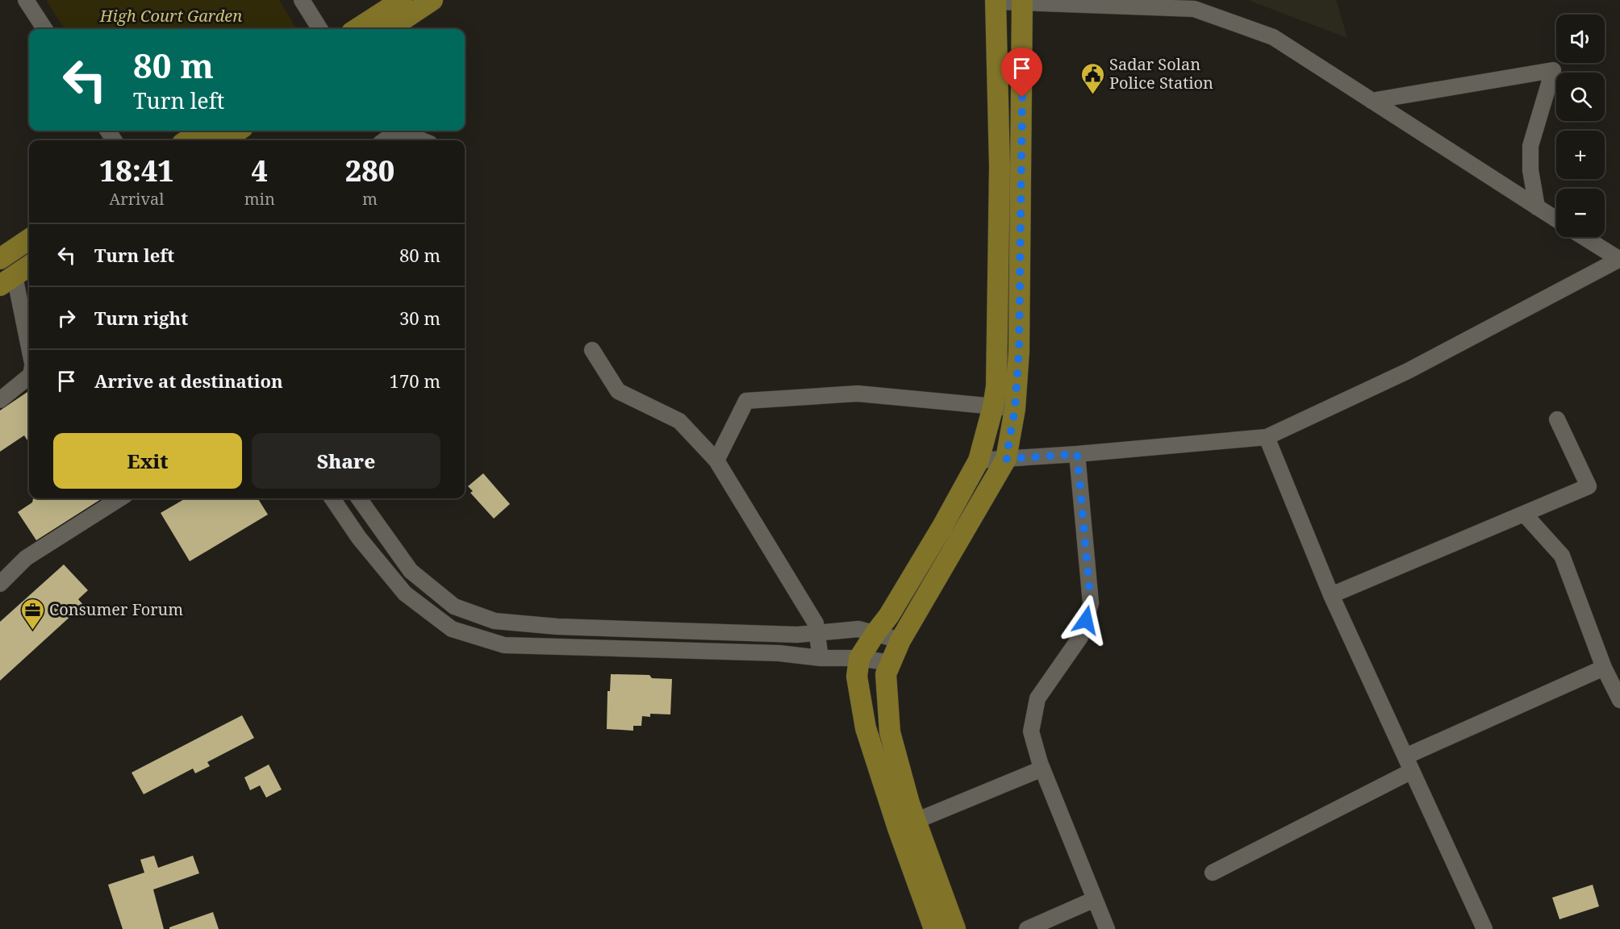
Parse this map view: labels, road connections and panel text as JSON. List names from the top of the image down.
{
  "parks": ["High Court Garden"],
  "places": {
    "public building": ["Sadar Solan Police Station"],
    "office": ["Consumer Forum"]
  },
  "page": {
    "map_buttons": ["+", "−"],
    "turn": ["80 m", "Turn left"],
    "eta": [
      "18:41",
      "Arrival",
      "4",
      "min",
      "280",
      "m"
    ],
    "list": [
      {
        "name": "Turn left",
        "value": "80 m"
      },
      {
        "name": "Turn right",
        "value": "30 m"
      },
      {
        "name": "Arrive at destination",
        "value": "170 m"
      }
    ],
    "buttons": ["Exit", "Share"]
  }
}
